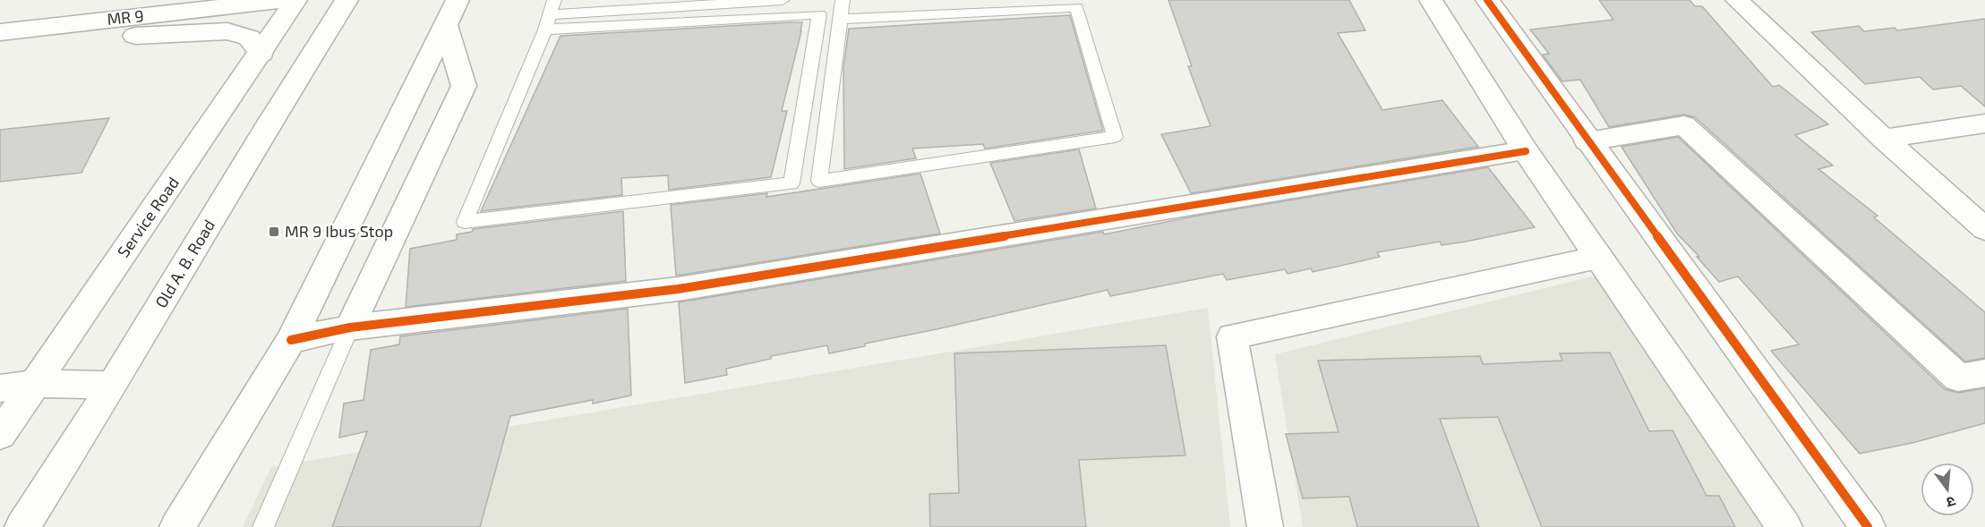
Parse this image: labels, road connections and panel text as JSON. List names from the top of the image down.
{
  "streets": {
    "street": ["MR 9", "Service Road", "Old A. B. Road"]
  },
  "places": {
    "transit": ["MR 9 Ibus Stop"]
  },
  "north": "bottom"
}
